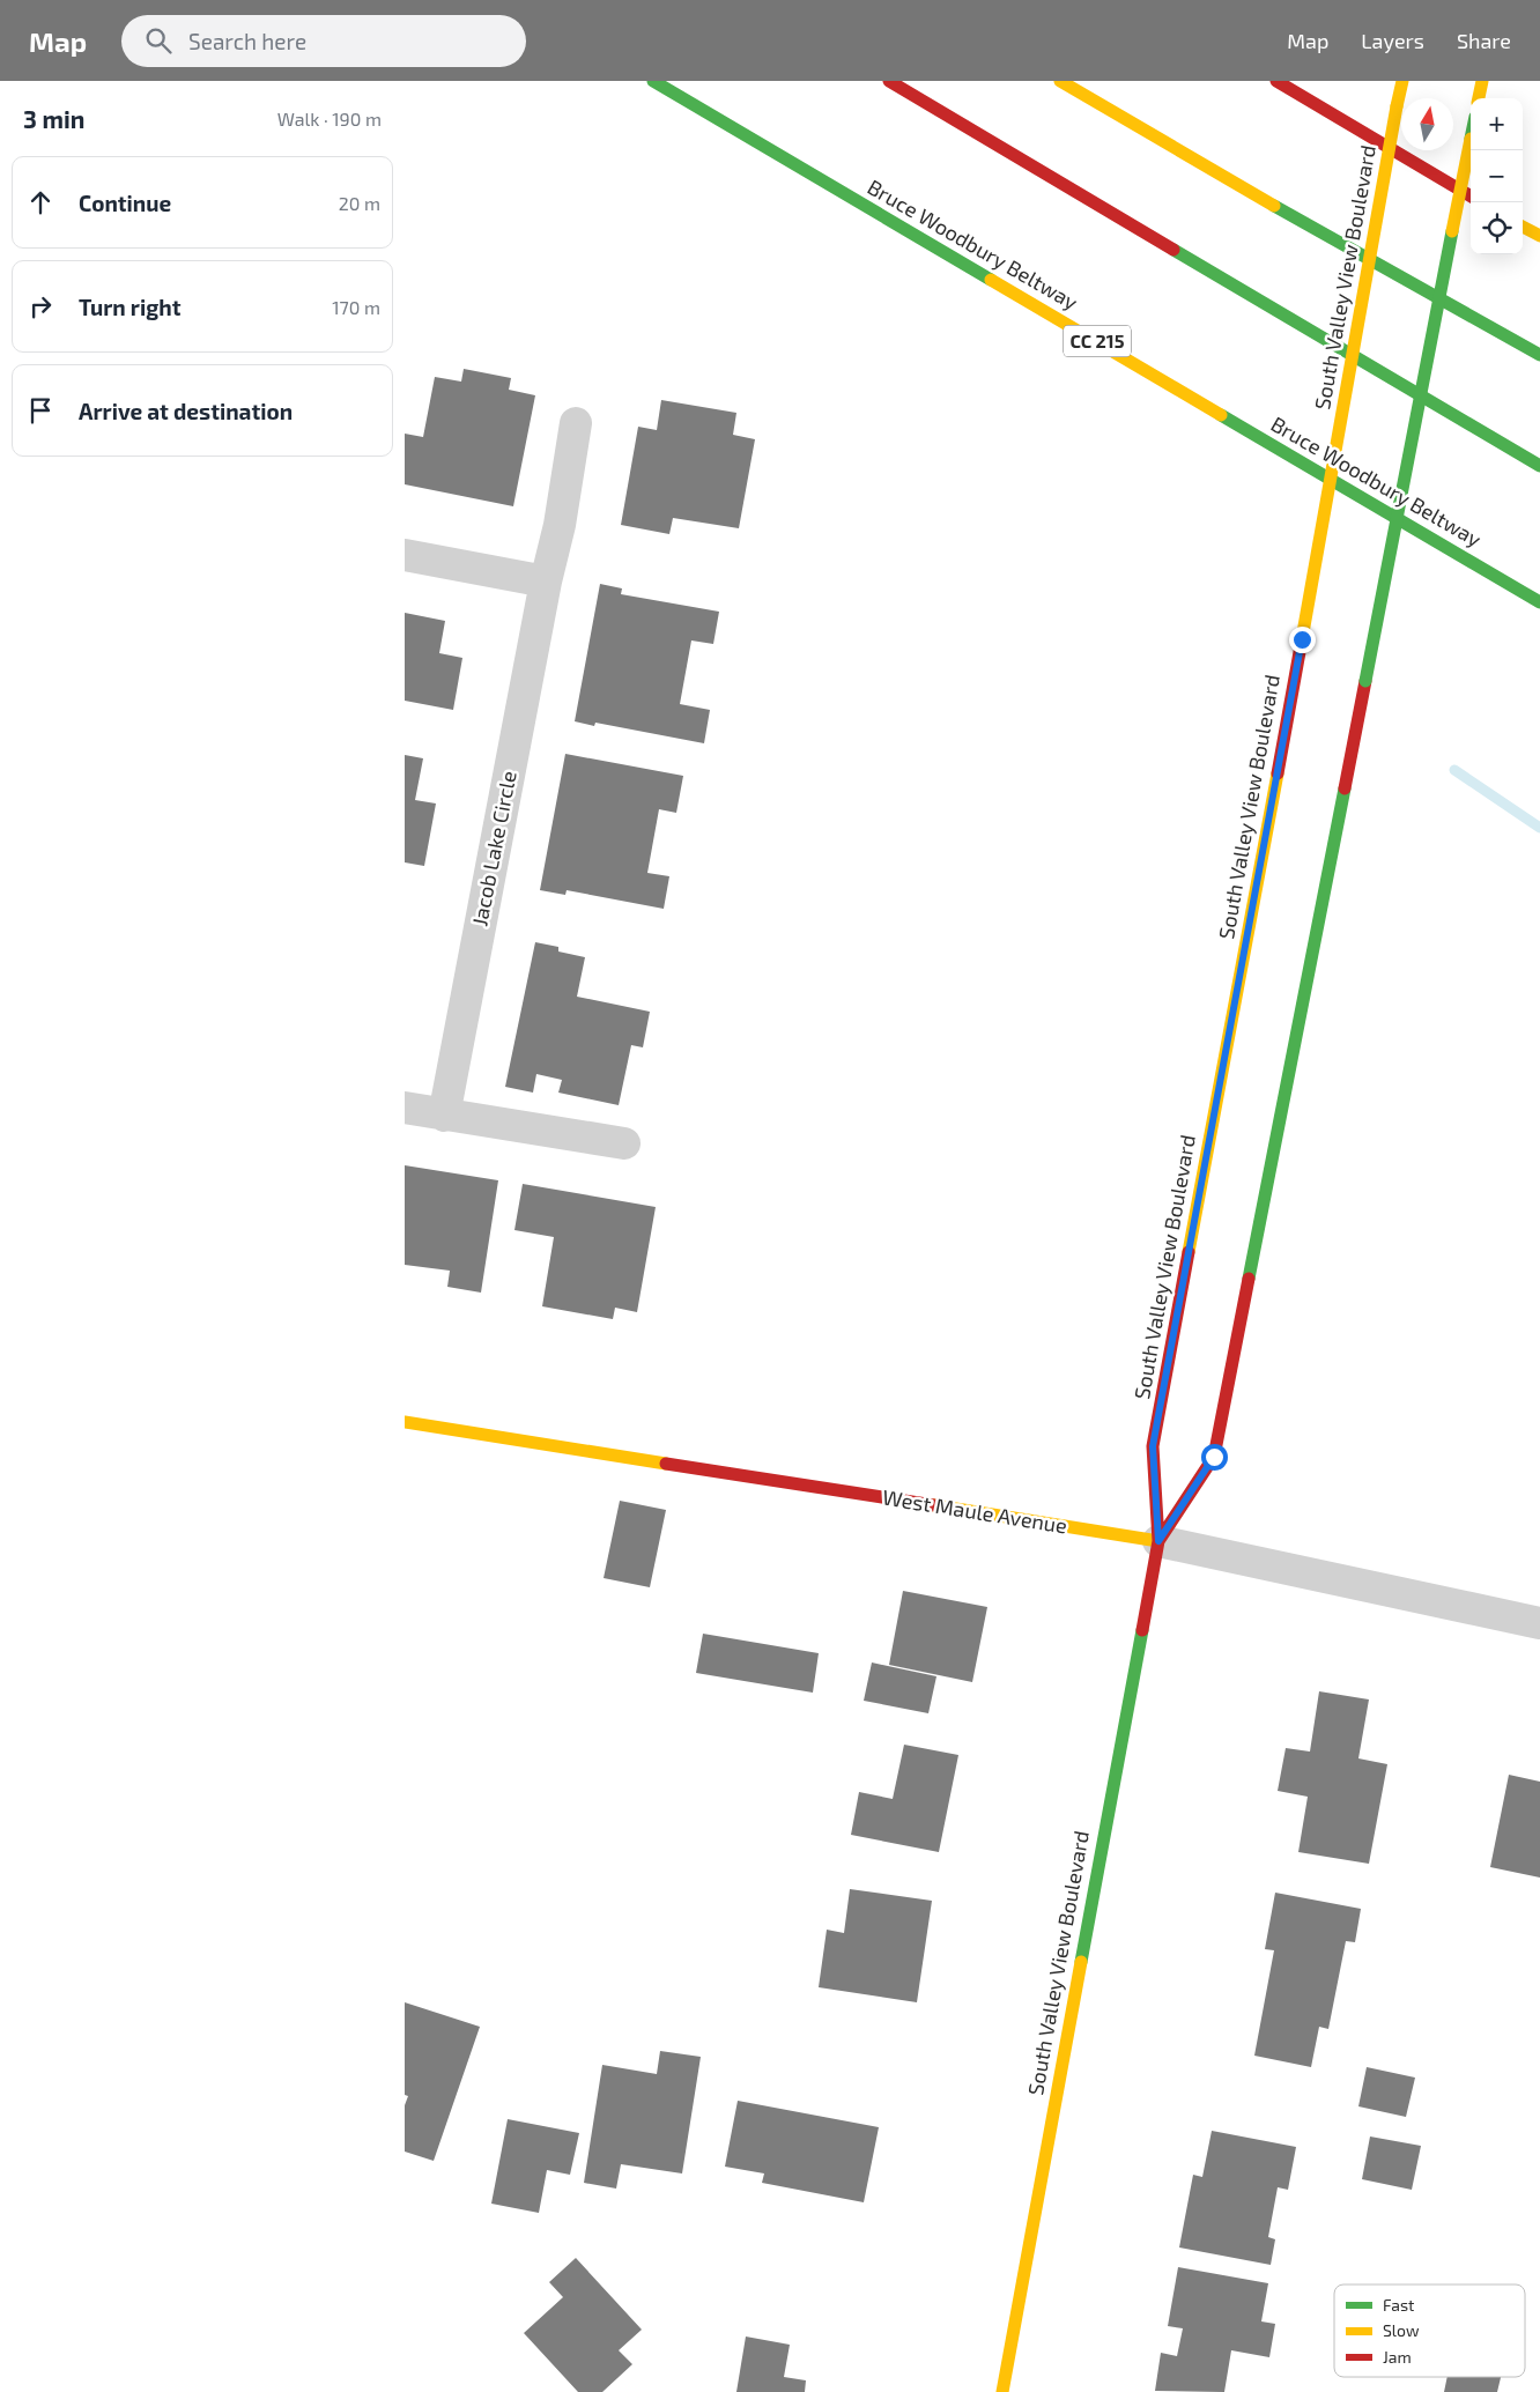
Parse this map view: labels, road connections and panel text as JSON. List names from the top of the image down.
{
  "streets": {
    "main road": [
      "Bruce Woodbury Beltway",
      "South Valley View Boulevard",
      "CC 215",
      "West Maule Avenue"
    ],
    "street": ["Jacob Lake Circle"]
  },
  "crossings": [
    ["South Valley View Boulevard", "West Maule Avenue"]
  ],
  "legend": ["Fast", "Slow", "Jam"],
  "north": "top",
  "page": {
    "header": "Map",
    "search": "Search here",
    "nav": ["Map", "Layers", "Share"],
    "heading": ["3 min", "Walk · 190 m"],
    "map_buttons": ["+", "−"],
    "list": [
      ["Continue", "20 m"],
      ["Turn right", "170 m"],
      "Arrive at destination"
    ]
  }
}
